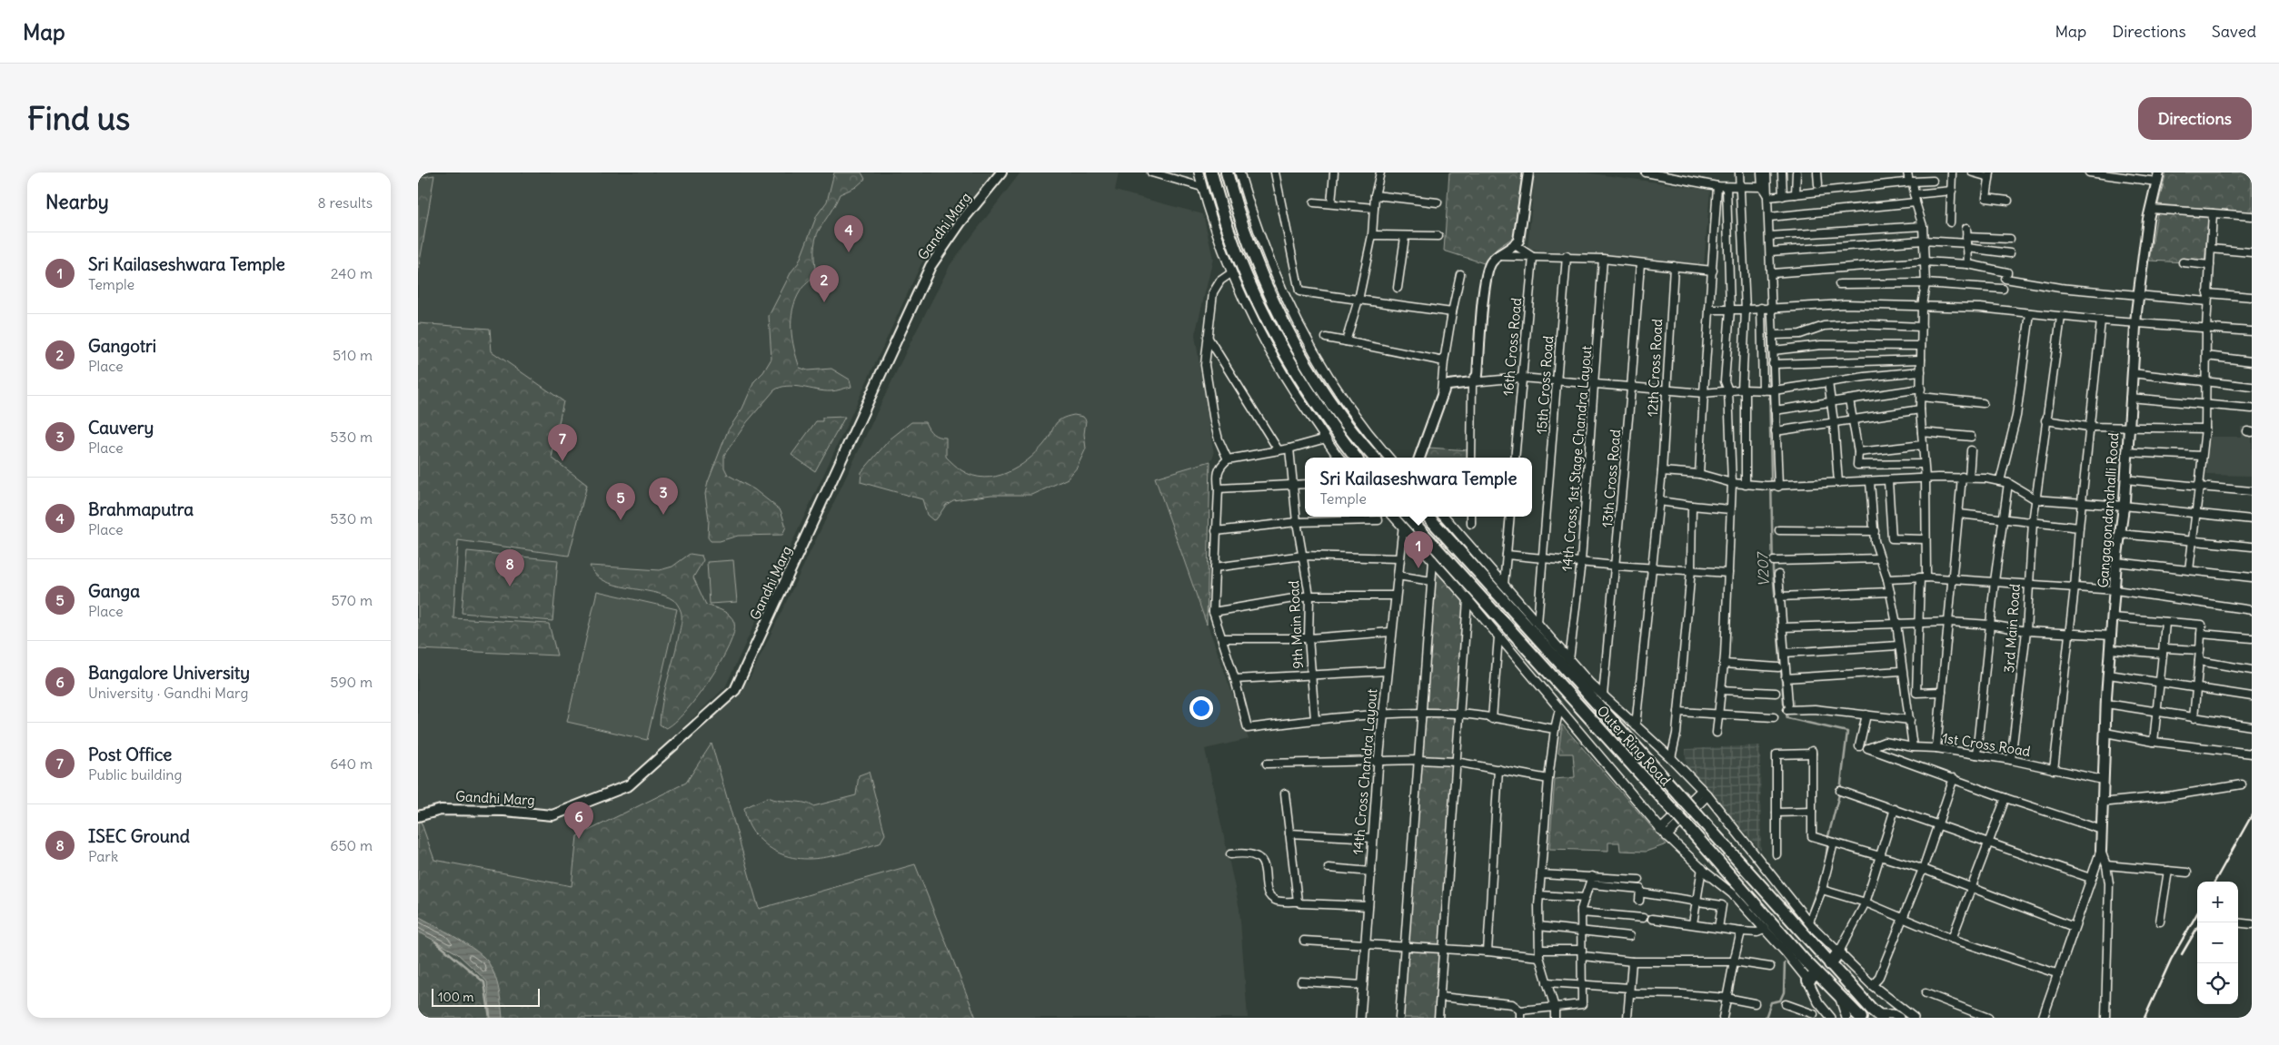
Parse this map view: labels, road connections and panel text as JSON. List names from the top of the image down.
{
  "streets": {
    "highway": ["Outer Ring Road"],
    "main road": ["Gandhi Marg", "Gangagondanahalli Road"],
    "street": [
      "16th Cross Road",
      "12th Cross Road",
      "15th Cross Road",
      "14th Cross, 1st Stage Chandra Layout",
      "13th Cross Road",
      "9th Main Road",
      "3rd Main Road",
      "1st Cross Road",
      "14th Cross Chandra Layout"
    ]
  },
  "crossings": [
    ["Gangagondanahalli Road", "1st Cross Road"],
    ["3rd Main Road", "1st Cross Road"]
  ],
  "water": ["V207"],
  "scale_bar": "100 m",
  "page": {
    "header": "Map",
    "nav": ["Map", "Directions", "Saved"],
    "buttons": "Directions",
    "title": "Find us",
    "heading": ["Nearby", "8 results"],
    "pins": [
      "4",
      "2",
      "7",
      "3",
      "5",
      "1",
      "8",
      "6"
    ],
    "list": [
      {
        "mark": "1",
        "name": "Sri Kailaseshwara Temple",
        "note": "Temple",
        "value": "240 m"
      },
      {
        "mark": "2",
        "name": "Gangotri",
        "note": "Place",
        "value": "510 m"
      },
      {
        "mark": "3",
        "name": "Cauvery",
        "note": "Place",
        "value": "530 m"
      },
      {
        "mark": "4",
        "name": "Brahmaputra",
        "note": "Place",
        "value": "530 m"
      },
      {
        "mark": "5",
        "name": "Ganga",
        "note": "Place",
        "value": "570 m"
      },
      {
        "mark": "6",
        "name": "Bangalore University",
        "note": "University · Gandhi Marg",
        "value": "590 m"
      },
      {
        "mark": "7",
        "name": "Post Office",
        "note": "Public building",
        "value": "640 m"
      },
      {
        "mark": "8",
        "name": "ISEC Ground",
        "note": "Park",
        "value": "650 m"
      }
    ],
    "popup": ["Sri Kailaseshwara Temple", "Temple"],
    "map_buttons": ["+", "−"],
    "scale": "100 m"
  }
}
